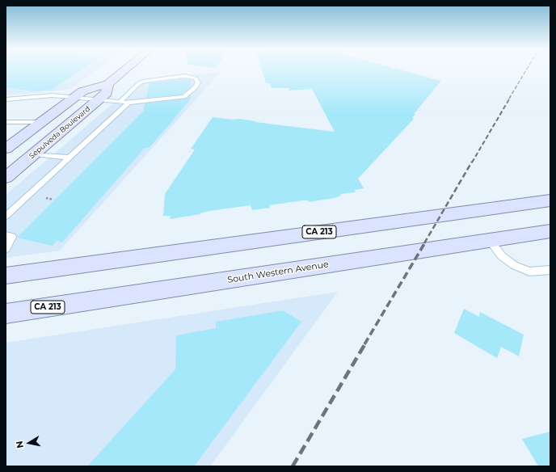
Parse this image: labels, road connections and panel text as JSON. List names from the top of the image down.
{
  "streets": {
    "main road": ["Sepulveda Boulevard", "CA 213", "South Western Avenue"]
  },
  "north": "left"
}
